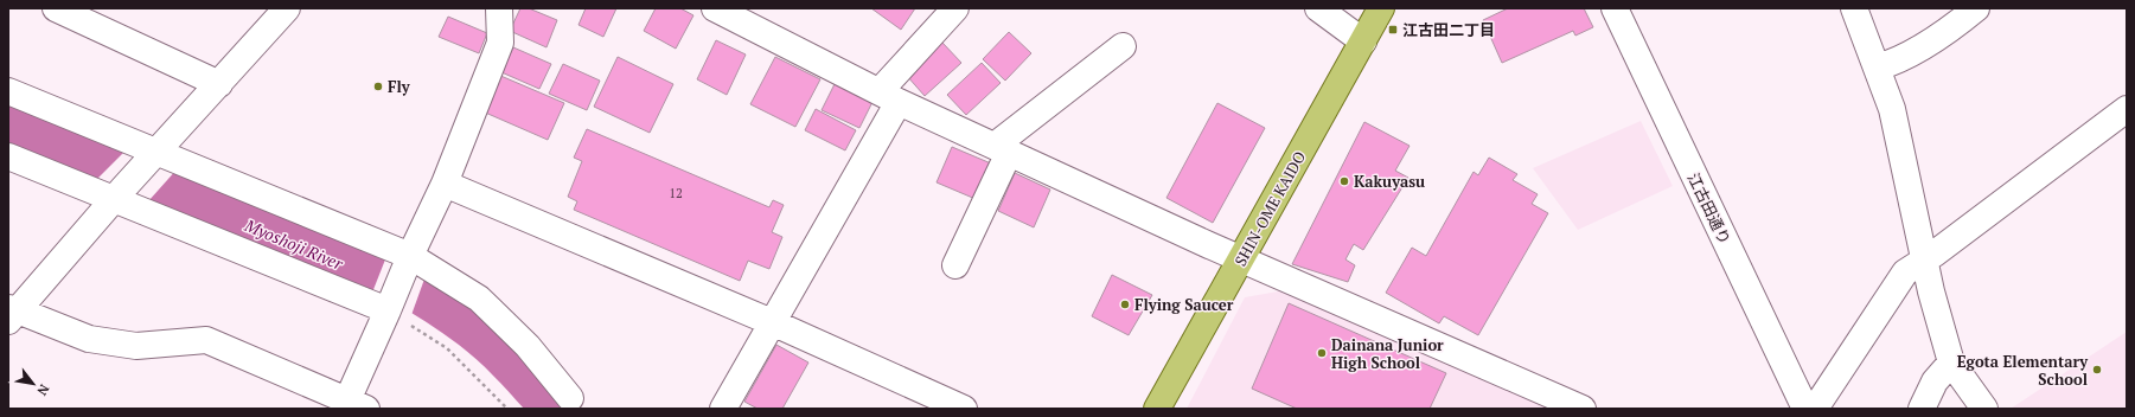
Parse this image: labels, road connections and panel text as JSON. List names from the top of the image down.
{
  "streets": {
    "main road": ["SHIN-OME KAIDO"],
    "street": ["江古田通り"]
  },
  "water": ["Myoshoji River"],
  "places": {
    "transit": ["江古田二丁目"],
    "other": [
      "Fly",
      "Kakuyasu",
      "Flying Saucer",
      "Dainana Junior High School",
      "Egota Elementary School"
    ]
  },
  "house_numbers": ["12"],
  "north": "bottom right"
}
